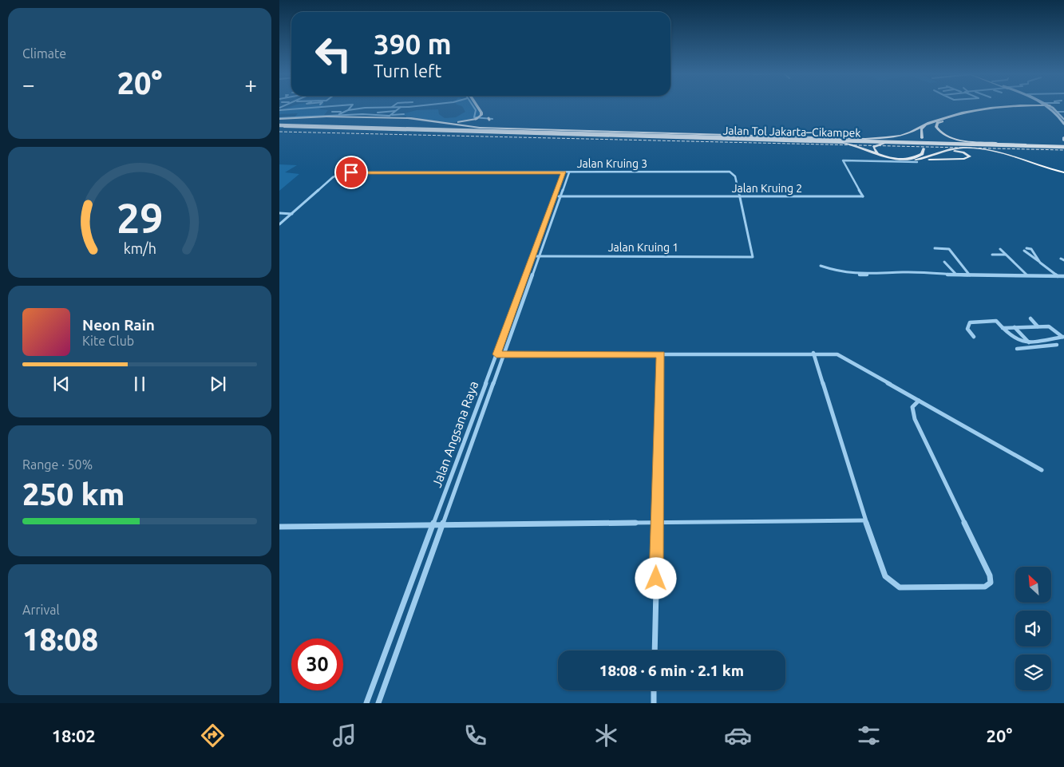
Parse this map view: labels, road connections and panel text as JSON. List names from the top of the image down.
{
  "streets": {
    "highway": ["Jalan Tol Jakarta–Cikampek"],
    "street": [
      "Jalan Kruing 3",
      "Jalan Kruing 2",
      "Jalan Kruing 1",
      "Jalan Angsana Raya"
    ]
  },
  "crossings": [
    ["Jalan Kruing 3", "Jalan Kruing 2"],
    ["Jalan Kruing 3", "Jalan Kruing 1"],
    ["Jalan Kruing 3", "Jalan Angsana Raya"],
    ["Jalan Kruing 2", "Jalan Angsana Raya"],
    ["Jalan Kruing 1", "Jalan Angsana Raya"]
  ],
  "north": "top left",
  "page": {
    "tile": [
      "Climate",
      ["Range · 50%", "250 km"],
      ["Arrival", "18:08"]
    ],
    "turn": ["390 m", "Turn left"],
    "heat": ["−", "20°", "+"],
    "song": ["Neon Rain", "Kite Club"],
    "limit": "30",
    "trip": "18:08 · 6 min · 2.1 km",
    "tabs": ["18:02", "20°"],
    "gauge": ["29", "km/h"]
  }
}
